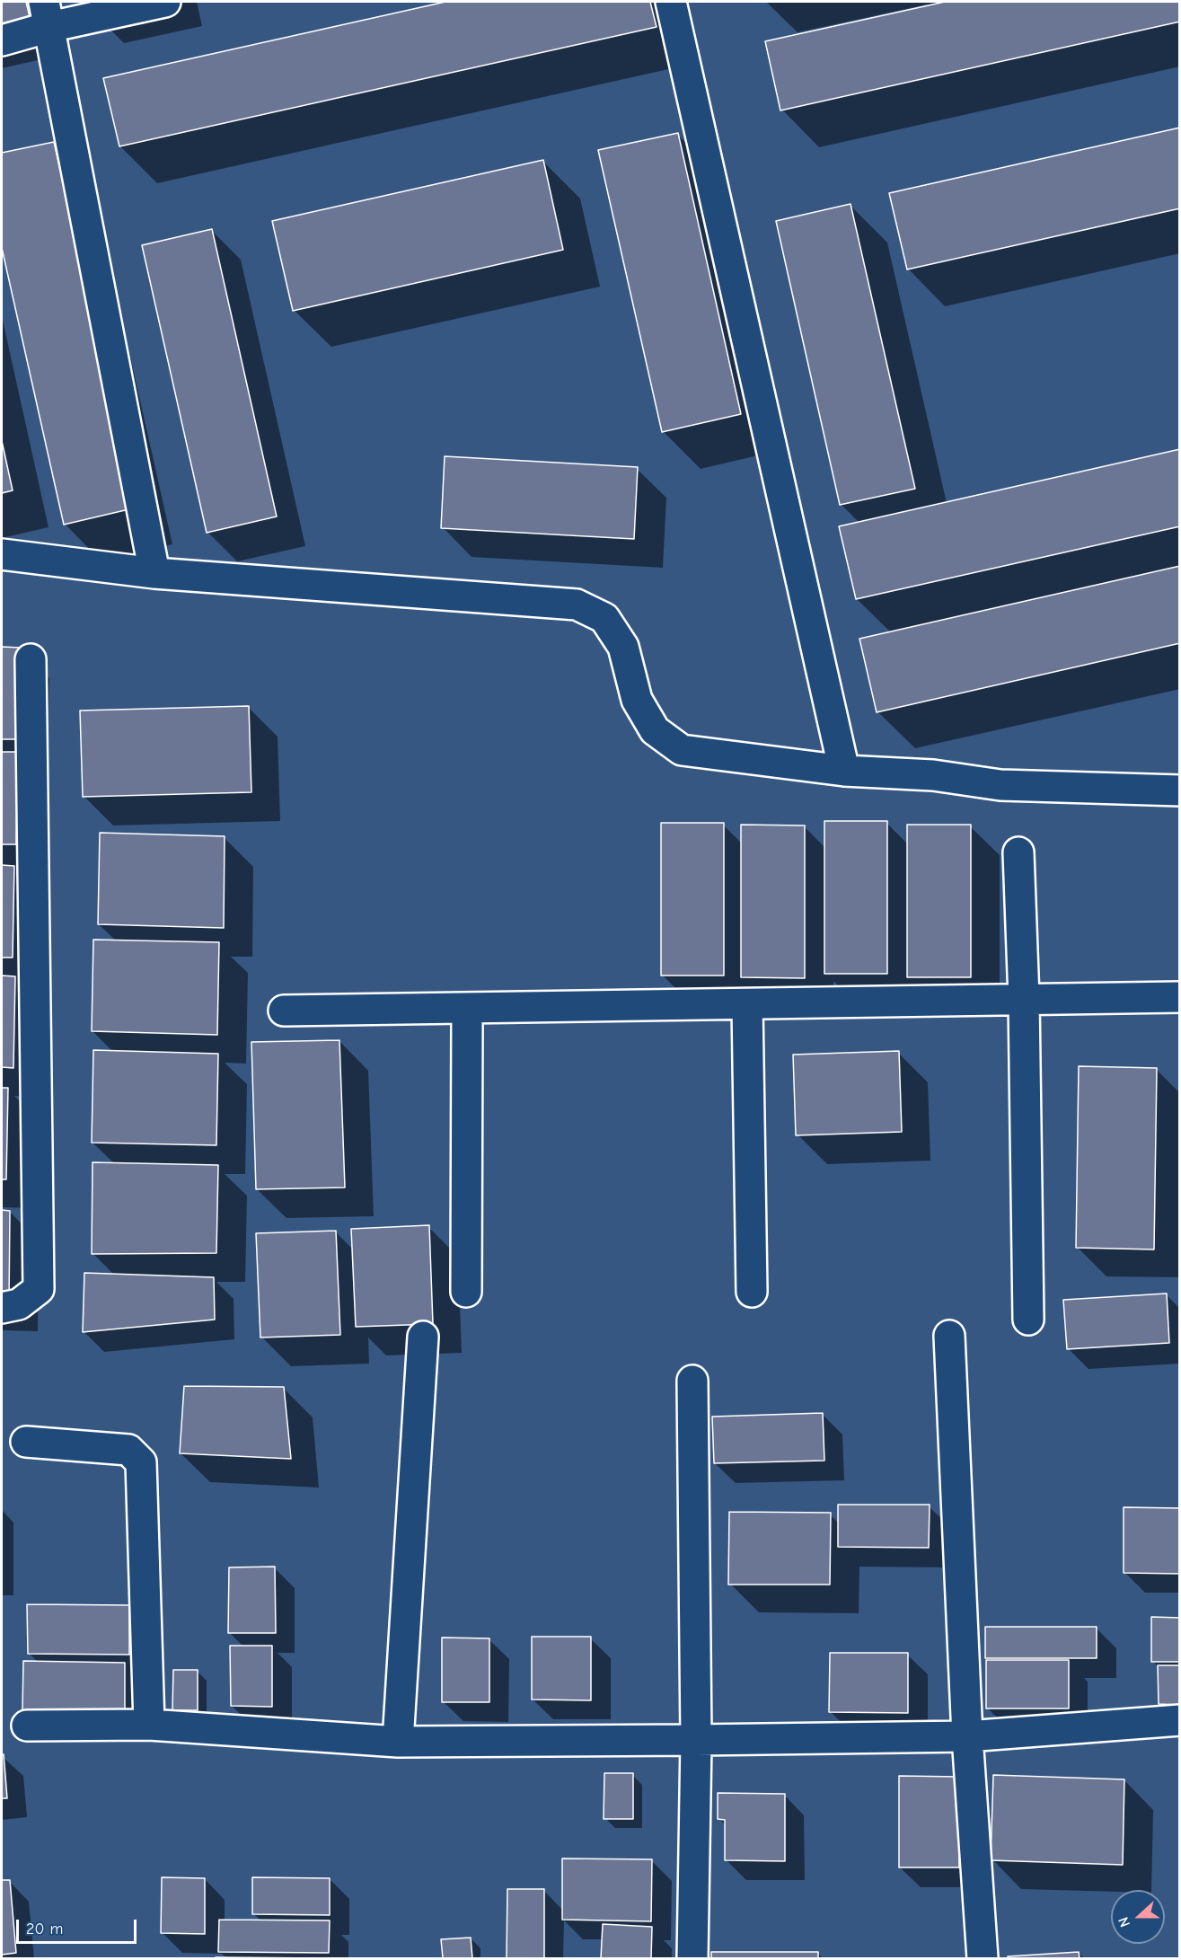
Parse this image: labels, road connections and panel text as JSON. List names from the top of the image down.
{
  "scale_bar": "20 m",
  "north": "left"
}
